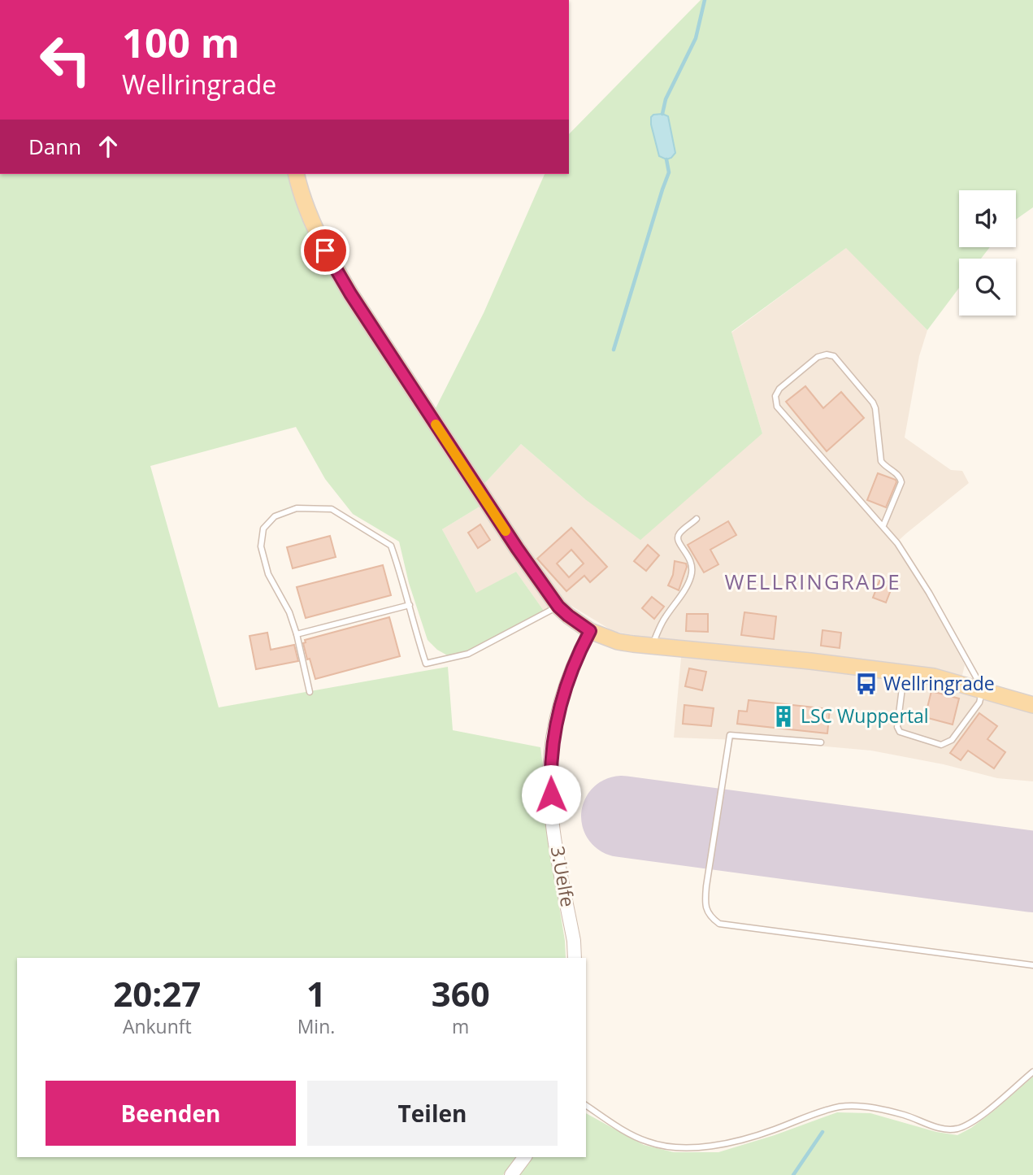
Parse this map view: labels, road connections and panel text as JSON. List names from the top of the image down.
{
  "streets": {
    "street": ["3.Uelfe"]
  },
  "districts": ["WELLRINGRADE"],
  "places": {
    "bus stop": ["Wellringrade"],
    "building": ["LSC Wuppertal"]
  },
  "page": {
    "turn": ["100 m", "Wellringrade"],
    "then": "Dann",
    "eta": [
      "20:27",
      "Ankunft",
      "1",
      "Min.",
      "360",
      "m"
    ],
    "buttons": ["Beenden", "Teilen"]
  }
}
